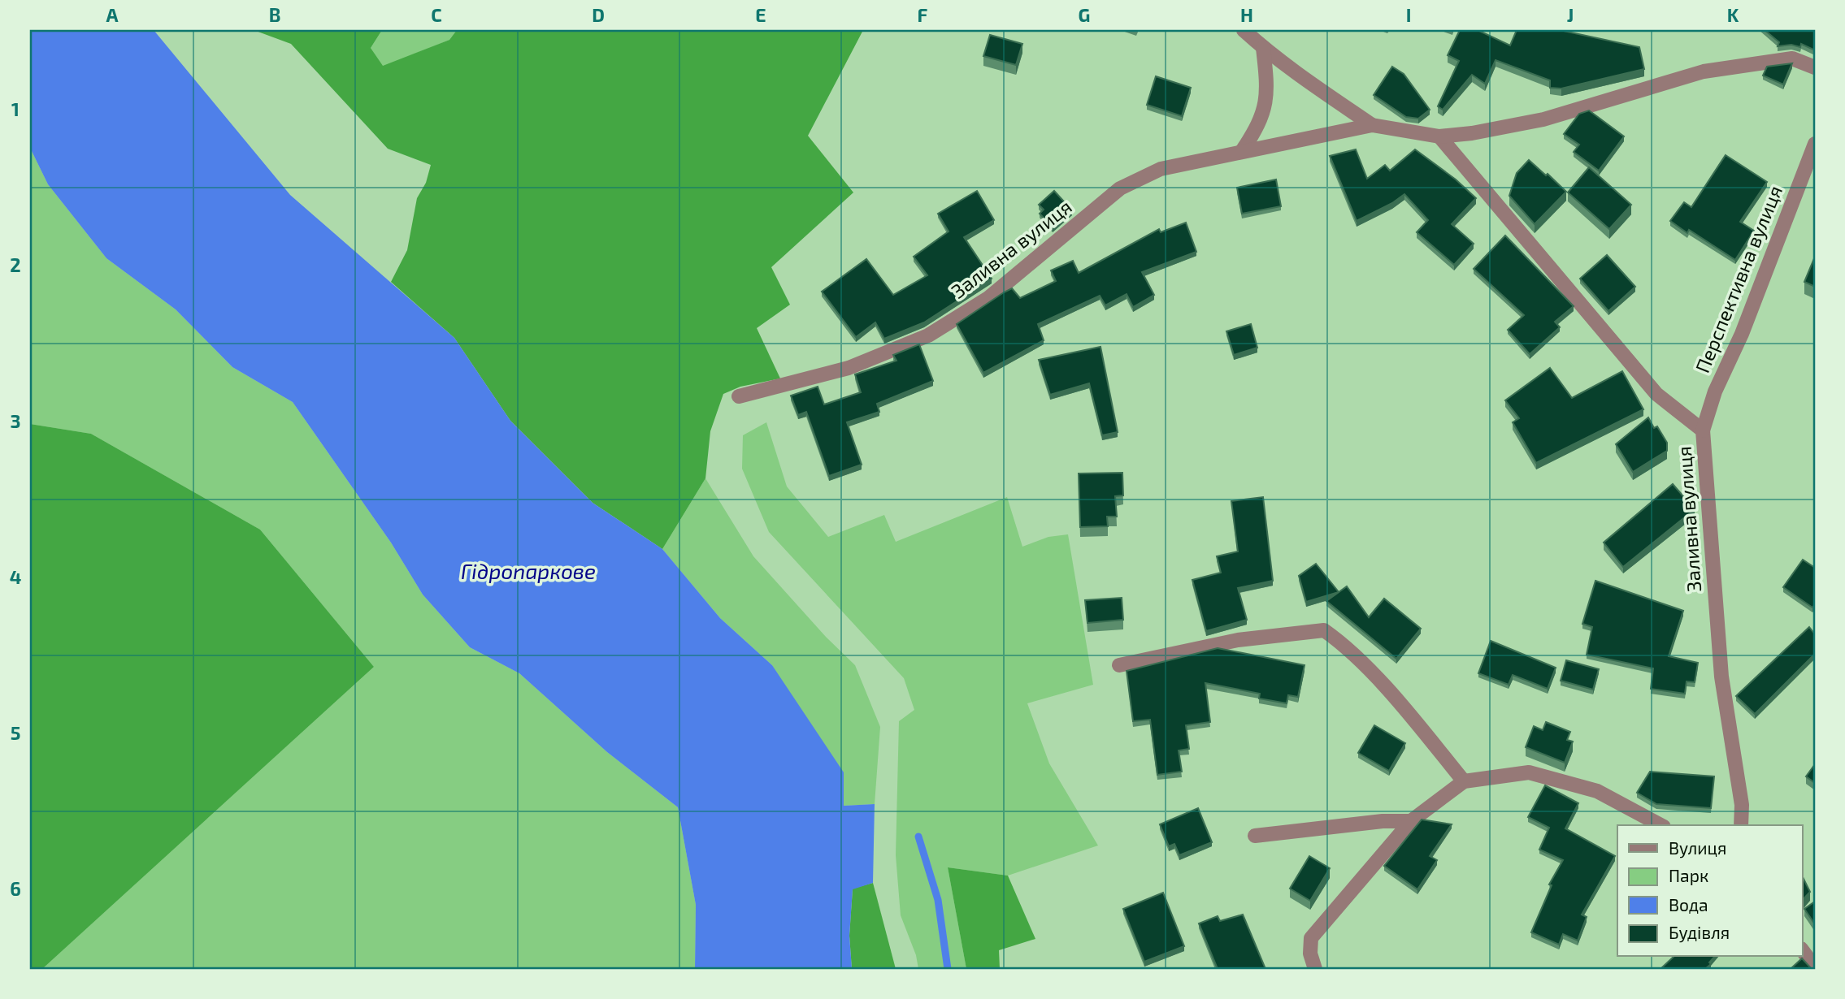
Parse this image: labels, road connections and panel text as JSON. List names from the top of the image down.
{
  "streets": {
    "street": ["Заливна вулиця", "Перспективна вулиця"]
  },
  "crossings": [
    ["Заливна вулиця", "Перспективна вулиця"]
  ],
  "water": ["Гідропаркове"],
  "legend": [
    "Вулиця",
    "Парк",
    "Вода",
    "Будівля"
  ],
  "grid": {
    "columns": [
      "A",
      "B",
      "C",
      "D",
      "E",
      "F",
      "G",
      "H",
      "I",
      "J",
      "K"
    ],
    "rows": [
      "1",
      "2",
      "3",
      "4",
      "5",
      "6"
    ]
  }
}
